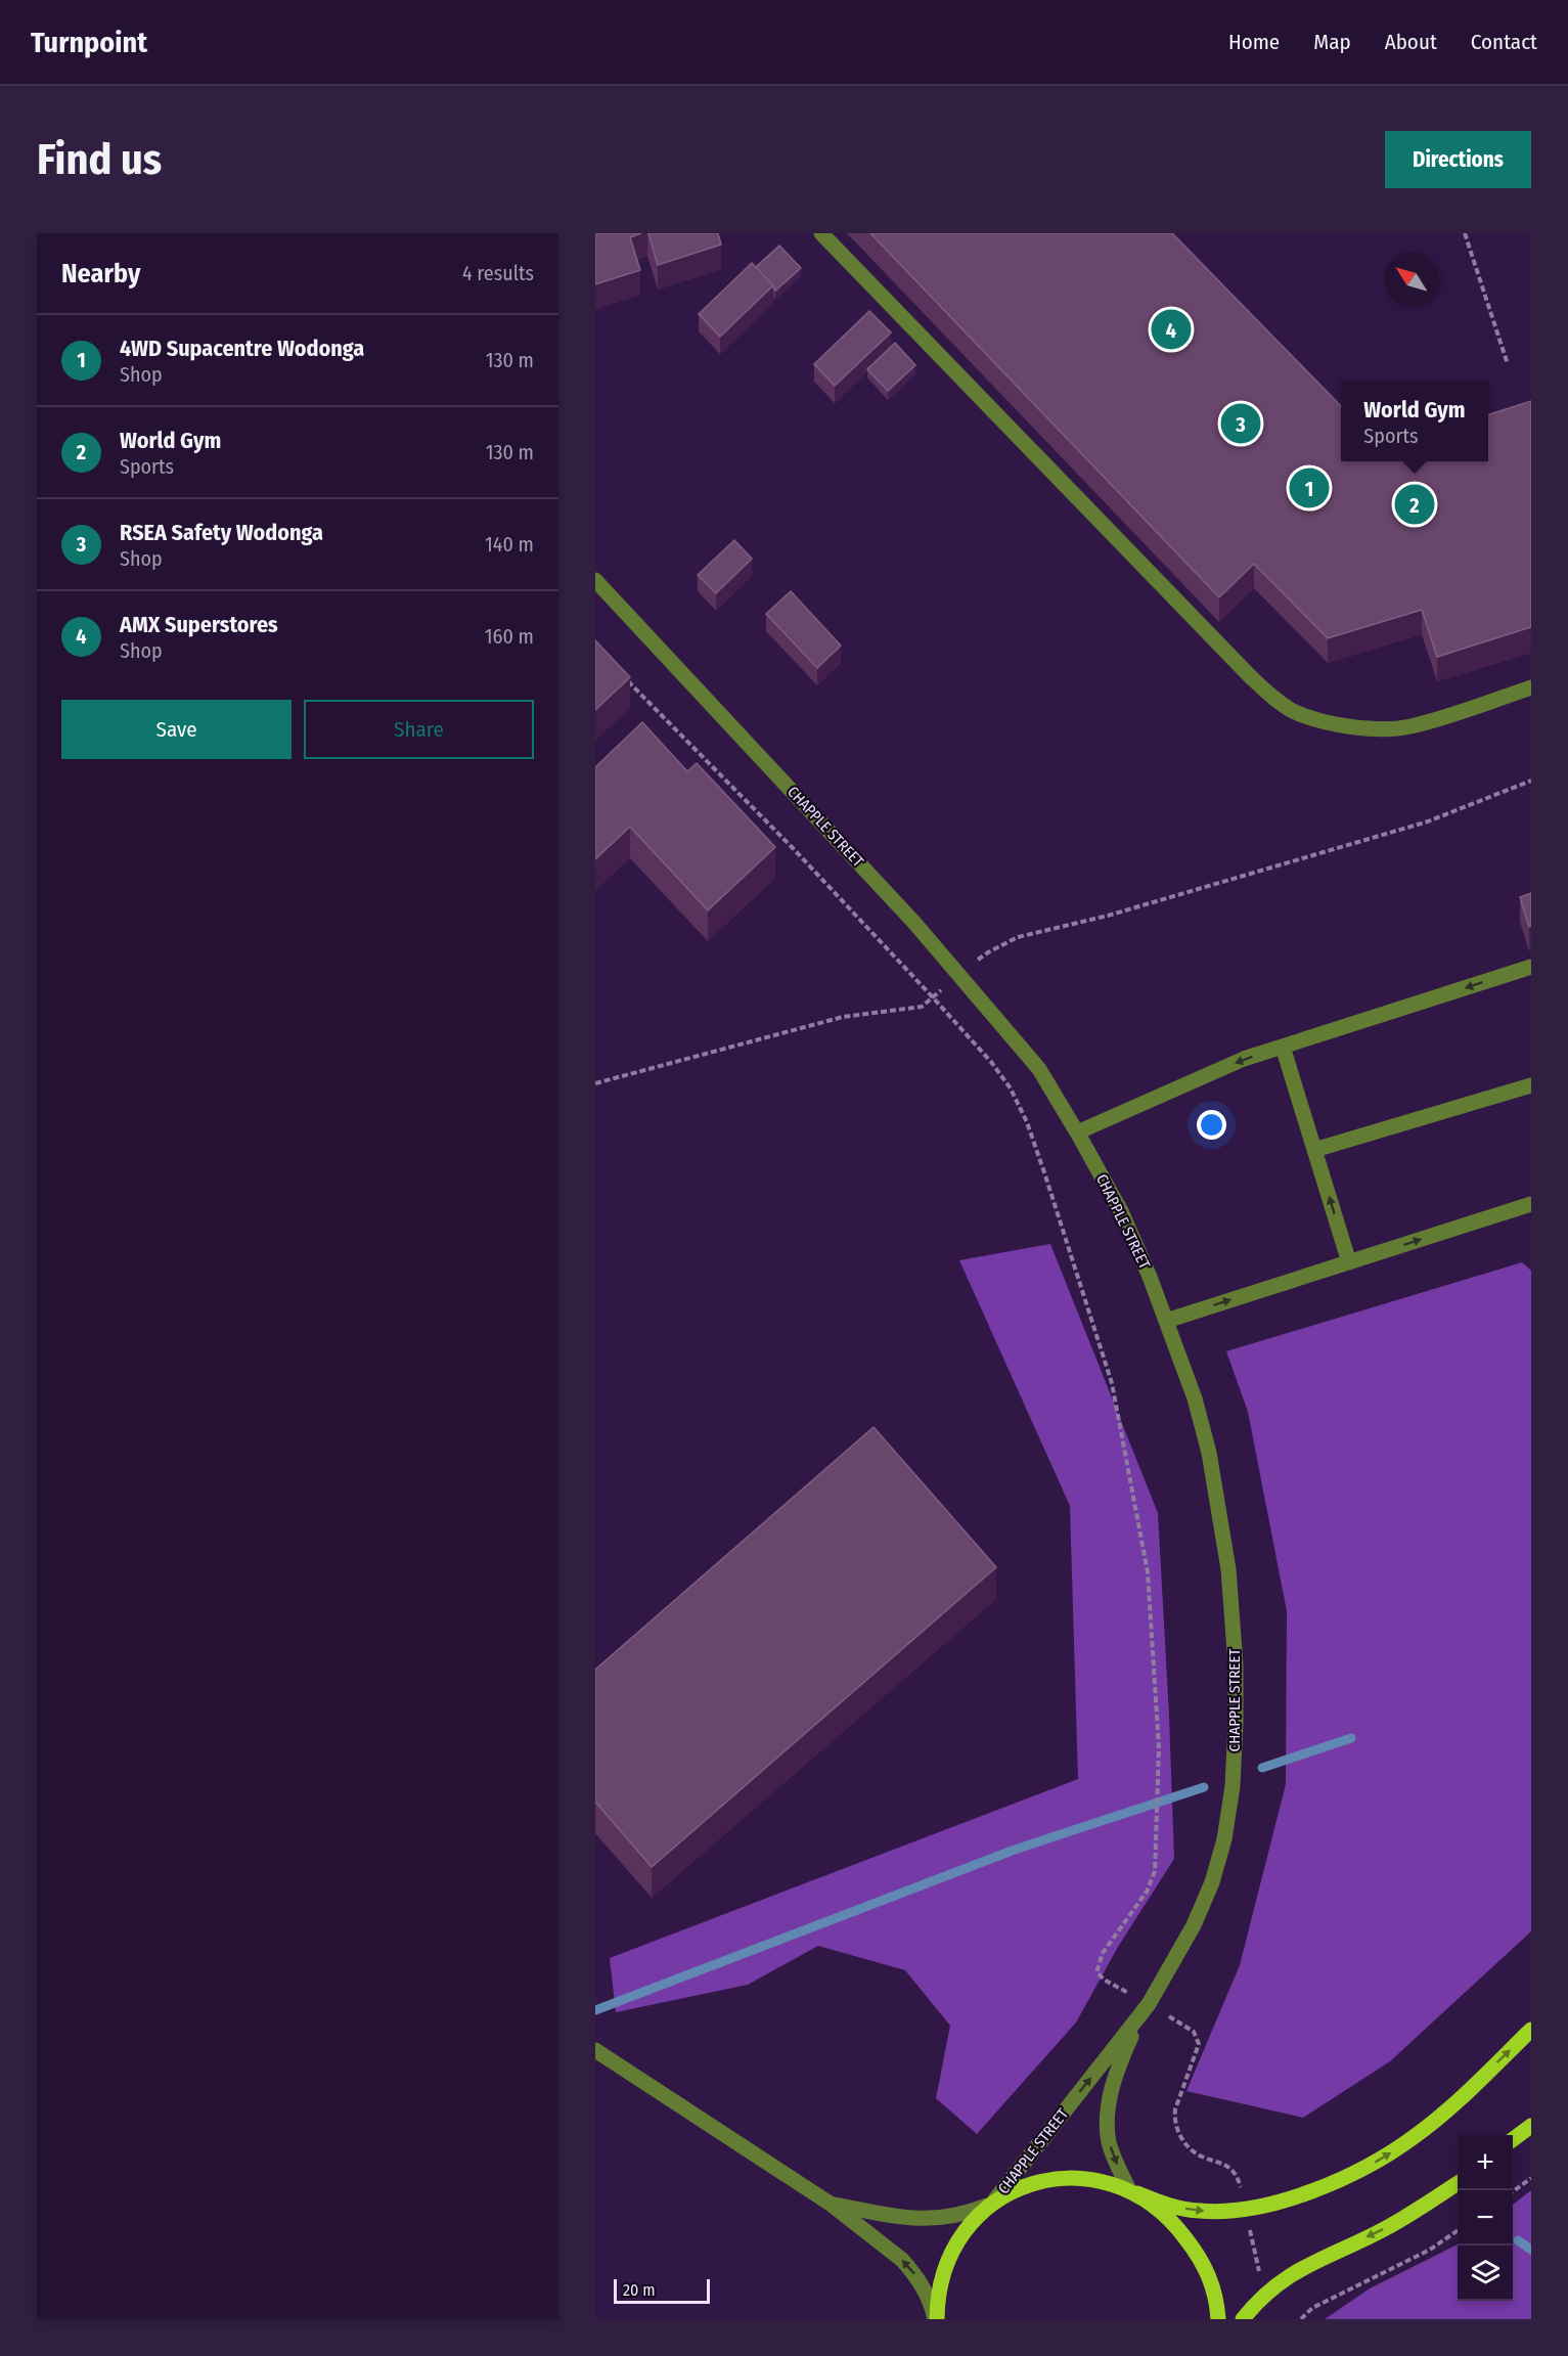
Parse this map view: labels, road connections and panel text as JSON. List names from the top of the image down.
{
  "streets": {
    "street": ["CHAPPLE STREET"]
  },
  "scale_bar": "20 m",
  "north": "top left",
  "page": {
    "header": "Turnpoint",
    "nav": [
      "Home",
      "Map",
      "About",
      "Contact"
    ],
    "buttons": [
      "Directions",
      ["Save", "Share"]
    ],
    "title": "Find us",
    "heading": ["Nearby", "4 results"],
    "pins": [
      "4",
      "3",
      "1",
      "2"
    ],
    "list": [
      {
        "mark": "1",
        "name": "4WD Supacentre Wodonga",
        "note": "Shop",
        "value": "130 m"
      },
      {
        "mark": "2",
        "name": "World Gym",
        "note": "Sports",
        "value": "130 m"
      },
      {
        "mark": "3",
        "name": "RSEA Safety Wodonga",
        "note": "Shop",
        "value": "140 m"
      },
      {
        "mark": "4",
        "name": "AMX Superstores",
        "note": "Shop",
        "value": "160 m"
      }
    ],
    "popup": ["World Gym", "Sports"],
    "map_buttons": ["+", "−"],
    "scale": "20 m"
  }
}
